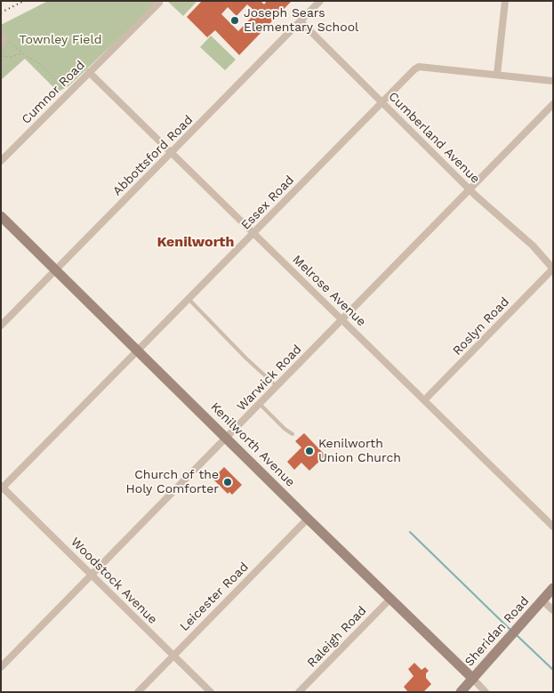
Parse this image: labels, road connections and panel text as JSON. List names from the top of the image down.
{
  "streets": {
    "street": [
      "Cumnor Road",
      "Cumberland Avenue",
      "Abbottsford Road",
      "Essex Road",
      "Melrose Avenue",
      "Roslyn Road",
      "Warwick Road",
      "Kenilworth Avenue",
      "Woodstock Avenue",
      "Leicester Road",
      "Sheridan Road",
      "Raleigh Road"
    ]
  },
  "crossings": [
    ["Cumnor Road", "Melrose Avenue"],
    ["Cumberland Avenue", "Abbottsford Road"],
    ["Cumberland Avenue", "Essex Road"],
    ["Cumberland Avenue", "Roslyn Road"],
    ["Cumberland Avenue", "Warwick Road"],
    ["Abbottsford Road", "Melrose Avenue"],
    ["Abbottsford Road", "Kenilworth Avenue"],
    ["Essex Road", "Melrose Avenue"],
    ["Essex Road", "Kenilworth Avenue"],
    ["Essex Road", "Woodstock Avenue"],
    ["Melrose Avenue", "Roslyn Road"],
    ["Melrose Avenue", "Warwick Road"],
    ["Warwick Road", "Kenilworth Avenue"],
    ["Warwick Road", "Woodstock Avenue"],
    ["Kenilworth Avenue", "Leicester Road"],
    ["Kenilworth Avenue", "Sheridan Road"],
    ["Kenilworth Avenue", "Raleigh Road"],
    ["Woodstock Avenue", "Leicester Road"]
  ],
  "districts": ["Kenilworth"],
  "parks": ["Townley Field"],
  "places": ["Joseph Sears Elementary School", "Kenilworth Union Church", "Church of the Holy Comforter"]
}
